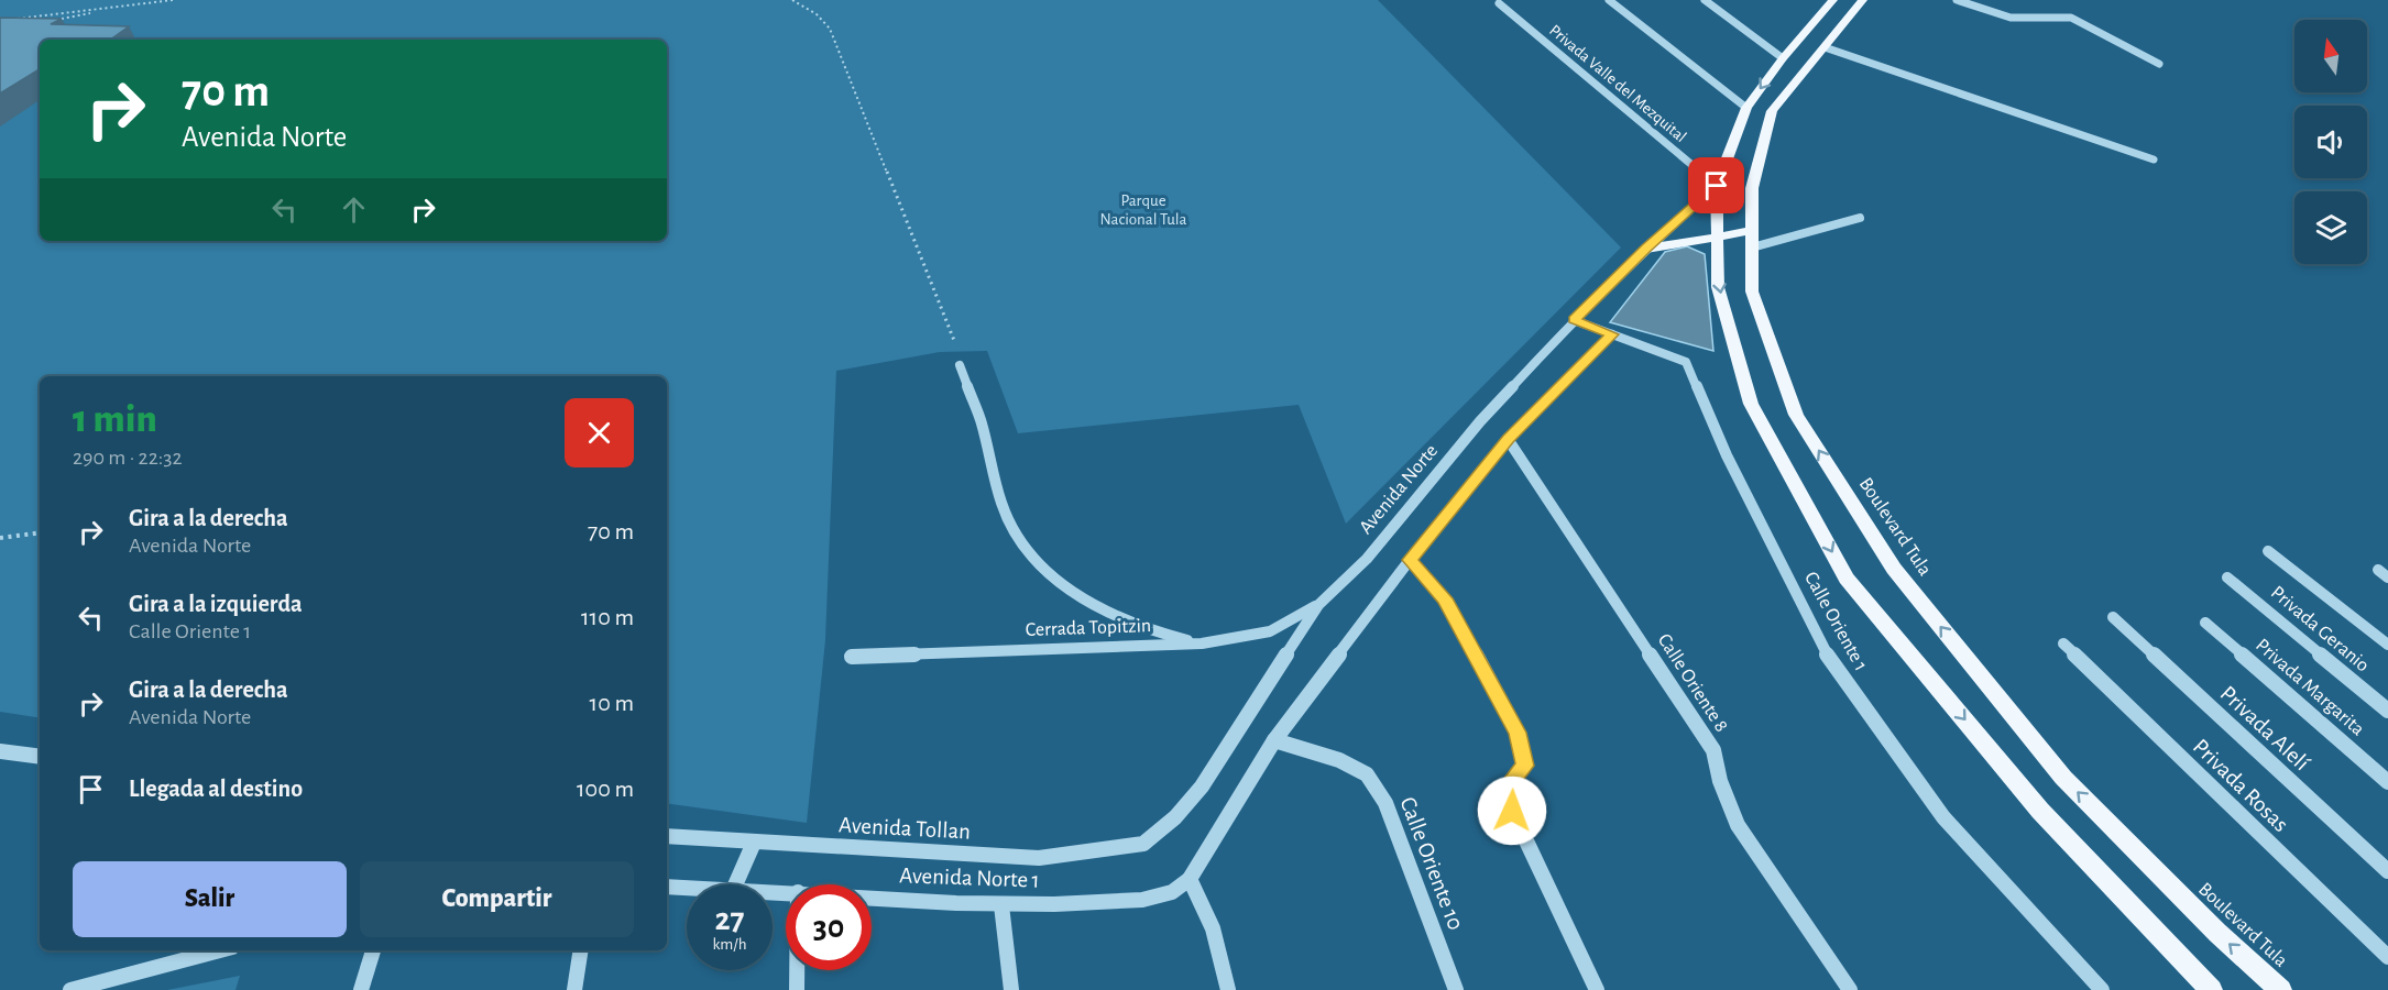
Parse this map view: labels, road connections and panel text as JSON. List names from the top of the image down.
{
  "streets": {
    "main road": ["Boulevard Tula"],
    "street": [
      "Privada Valle del Mezquital",
      "Avenida Norte",
      "Calle Oriente 1",
      "Cerrada Topitzin",
      "Privada Geranio",
      "Calle Oriente 8",
      "Privada Margarita",
      "Privada Alelí",
      "Privada Rosas",
      "Avenida Tollan",
      "Calle Oriente 10",
      "Avenida Norte 1"
    ]
  },
  "crossings": [
    ["Privada Valle del Mezquital", "Avenida Norte"],
    ["Avenida Norte", "Calle Oriente 1"],
    ["Avenida Norte", "Cerrada Topitzin"],
    ["Avenida Norte", "Avenida Tollan"]
  ],
  "parks": ["Parque Nacional Tula"],
  "north": "top",
  "page": {
    "turn": ["70 m", "Avenida Norte"],
    "heading": ["1 min", "290 m · 22:32"],
    "list": [
      {
        "name": "Gira a la derecha",
        "note": "Avenida Norte",
        "value": "70 m"
      },
      {
        "name": "Gira a la izquierda",
        "note": "Calle Oriente 1",
        "value": "110 m"
      },
      {
        "name": "Gira a la derecha",
        "note": "Avenida Norte",
        "value": "10 m"
      },
      {
        "name": "Llegada al destino",
        "value": "100 m"
      }
    ],
    "buttons": ["Salir", "Compartir"],
    "speed": "27 km/h",
    "limit": "30"
  }
}
